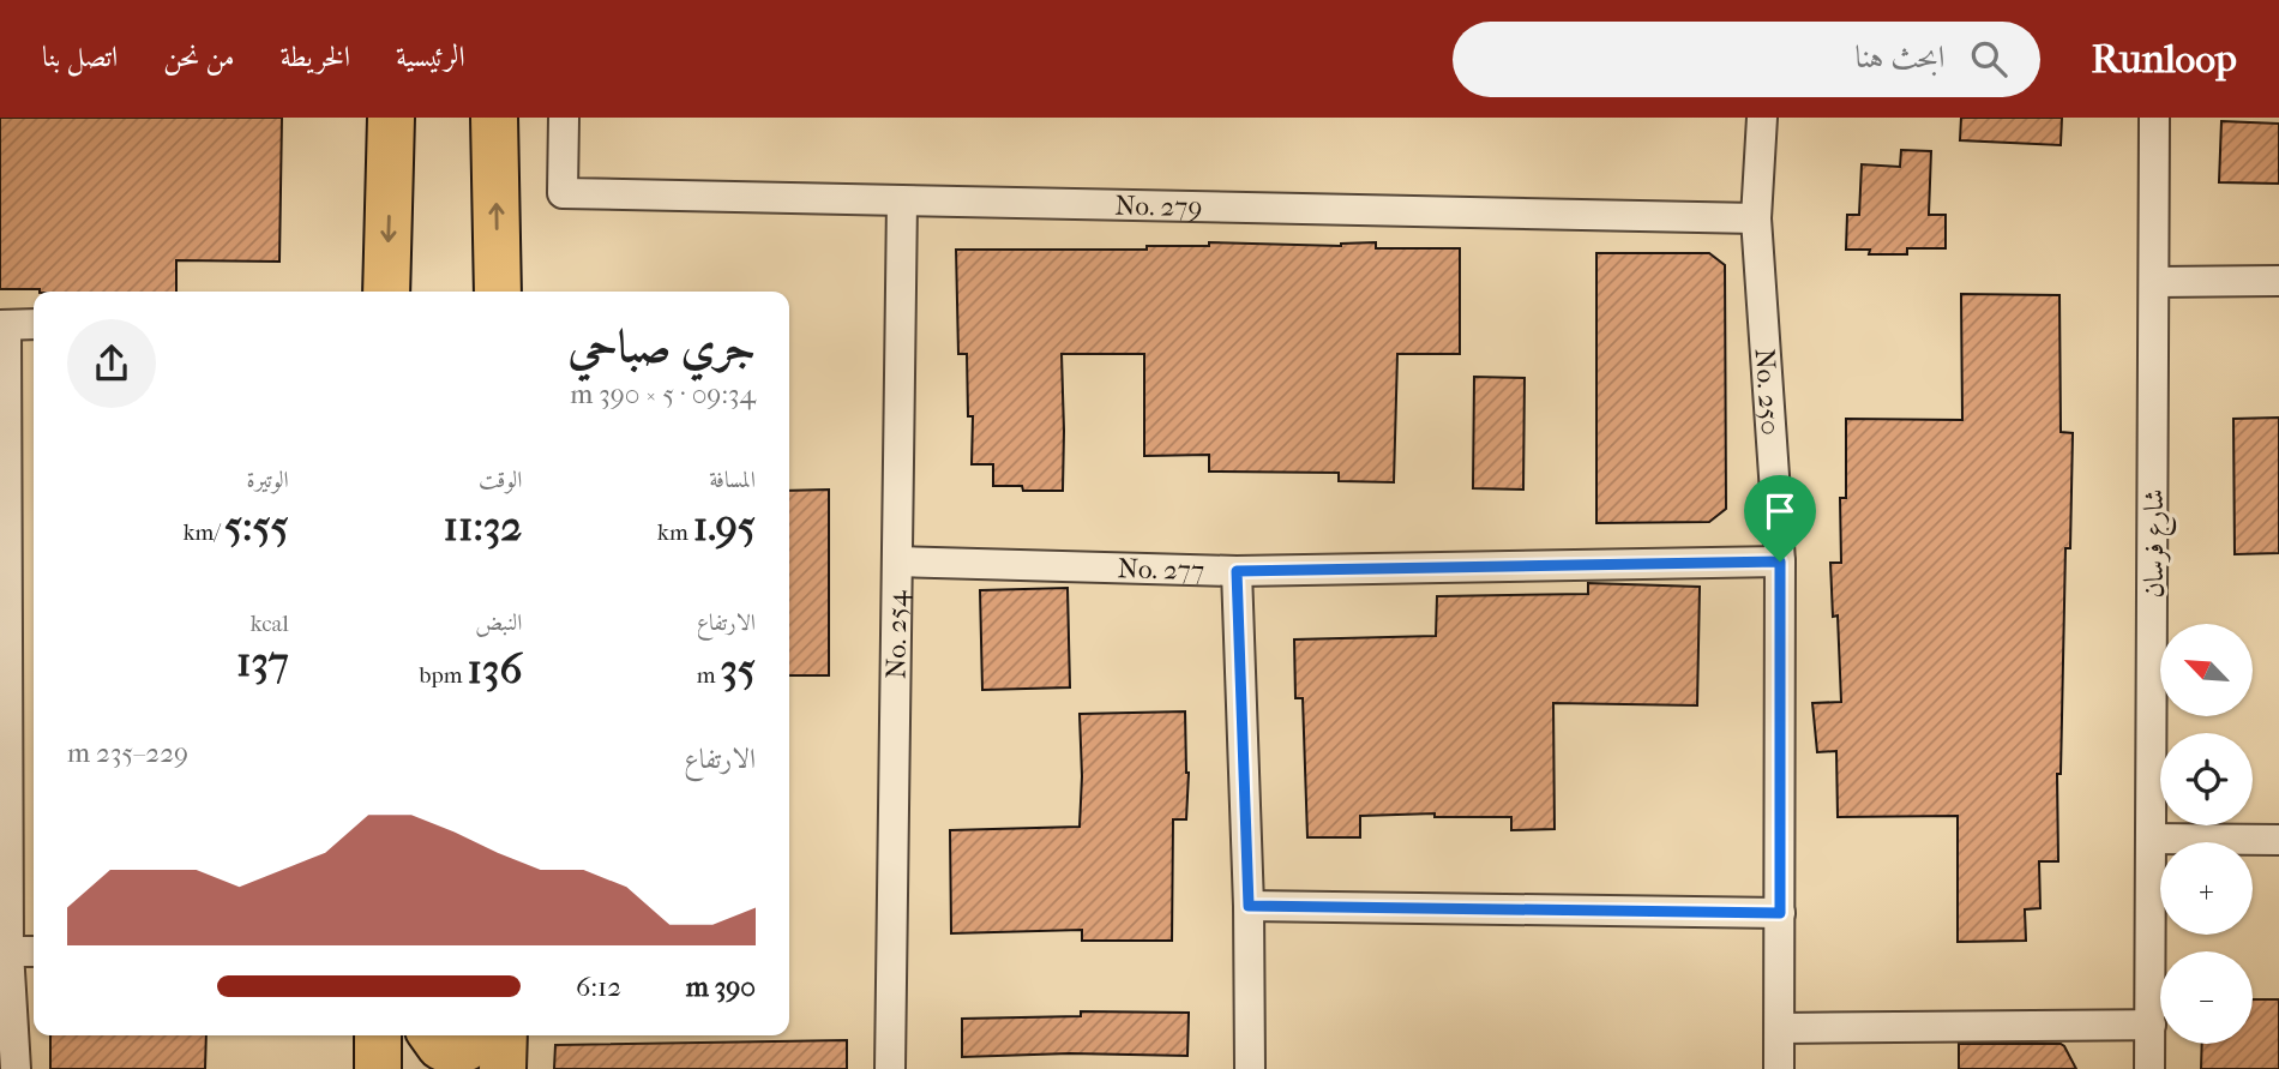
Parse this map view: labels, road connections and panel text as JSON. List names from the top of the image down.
{
  "streets": {
    "street": [
      "No. 279",
      "No. 250",
      "شارع فرسان",
      "No. 277",
      "No. 254"
    ]
  },
  "crossings": [
    ["No. 279", "No. 250"],
    ["No. 279", "No. 254"],
    ["No. 250", "No. 277"],
    ["No. 277", "No. 254"]
  ],
  "north": "top left",
  "page": {
    "header": "Runloop",
    "search": "ابحث هنا",
    "nav": [
      "الرئيسية",
      "الخريطة",
      "من نحن",
      "اتصل بنا"
    ],
    "heading": ["جري صباحي", "09:34 · 5 × 390 m"],
    "stats": [
      ["المسافة", "1.95 km"],
      ["الوقت", "11:32"],
      ["الوتيرة", "5:55 /km"],
      ["الارتفاع", "35 m"],
      ["النبض", "136 bpm"],
      ["kcal", "137"]
    ],
    "map_buttons": ["+", "−"],
    "chart": ["الارتفاع", "229–235 m"],
    "list": [
      {
        "name": "390 m",
        "note": "6:12"
      }
    ]
  }
}
